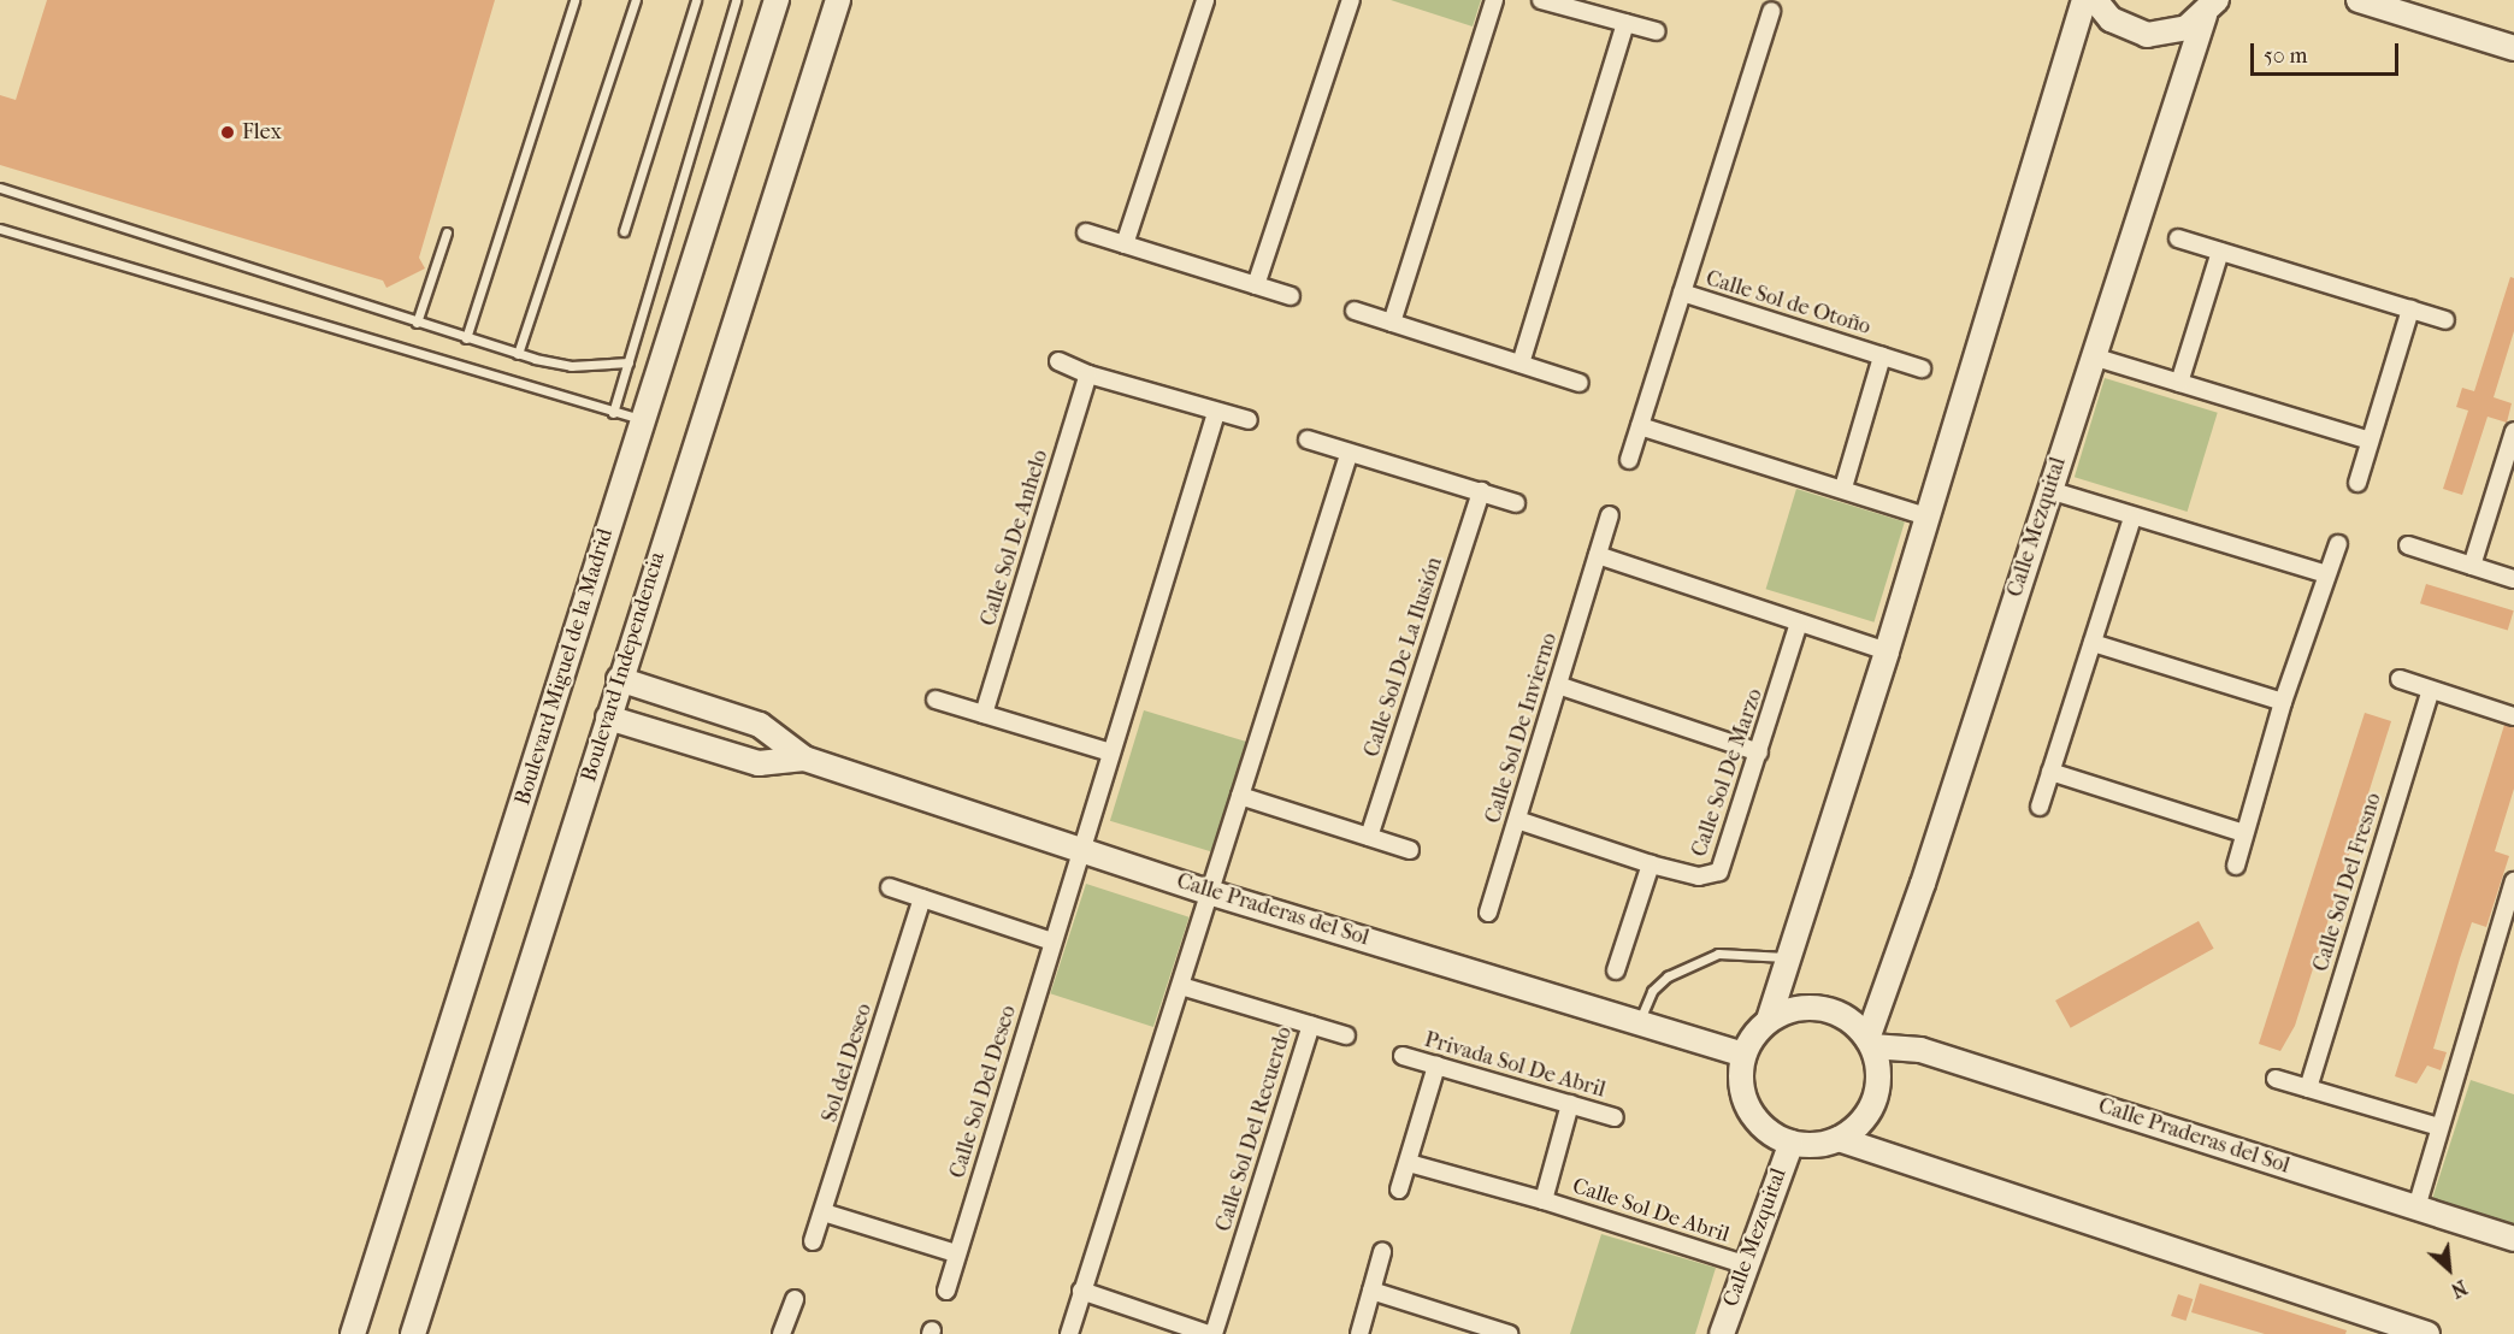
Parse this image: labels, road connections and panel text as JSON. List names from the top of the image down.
{
  "streets": {
    "street": [
      "Calle Sol de Otoño",
      "Calle Mezquital",
      "Calle Sol De Anhelo",
      "Calle Sol De La Ilusión",
      "Boulevard Miguel de la Madrid",
      "Boulevard Independencia",
      "Calle Sol De Invierno",
      "Calle Sol De Marzo",
      "Calle Sol Del Fresno",
      "Calle Praderas del Sol",
      "Sol del Deseo",
      "Privada Sol De Abril",
      "Calle Sol Del Deseo",
      "Calle Sol Del Recuerdo",
      "Calle Sol De Abril"
    ]
  },
  "crossings": [
    ["Calle Mezquital", "Calle Praderas del Sol"],
    ["Calle Mezquital", "Calle Sol De Abril"],
    ["Calle Sol De Invierno", "Calle Sol De Marzo"],
    ["Calle Praderas del Sol", "Calle Sol Del Deseo"],
    ["Privada Sol De Abril", "Calle Sol De Abril"]
  ],
  "places": ["Flex"],
  "scale_bar": "50 m",
  "north": "bottom right"
}
